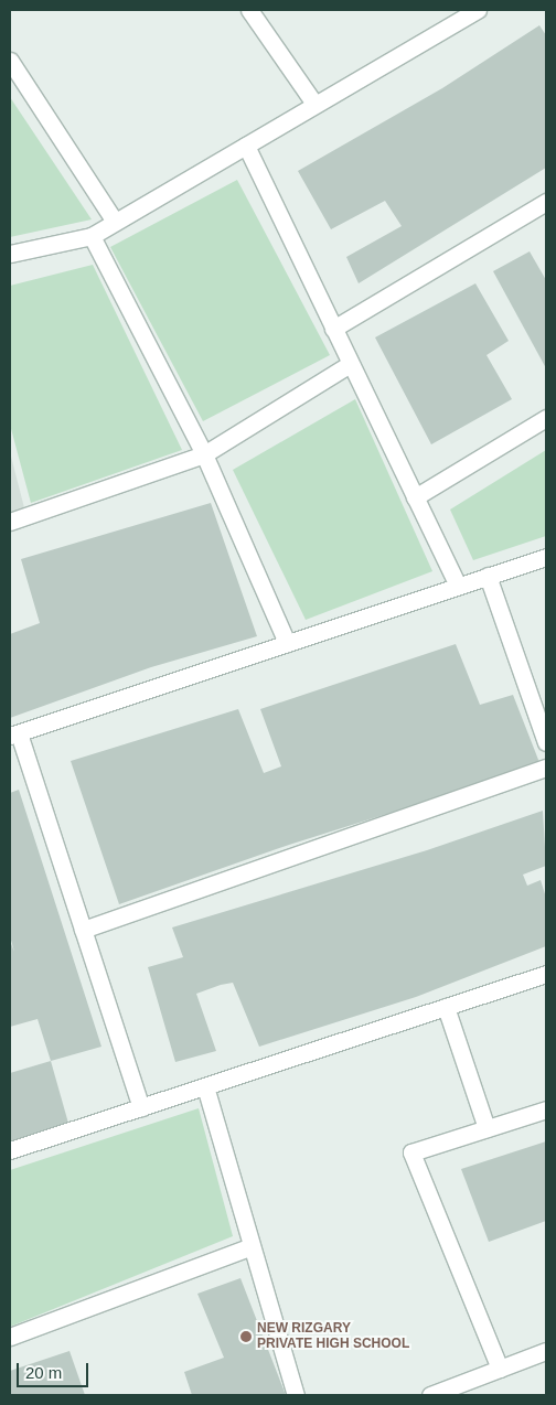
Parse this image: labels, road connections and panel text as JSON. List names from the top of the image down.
{
  "places": ["NEW RIZGARY PRIVATE HIGH SCHOOL"],
  "scale_bar": "20 m"
}
